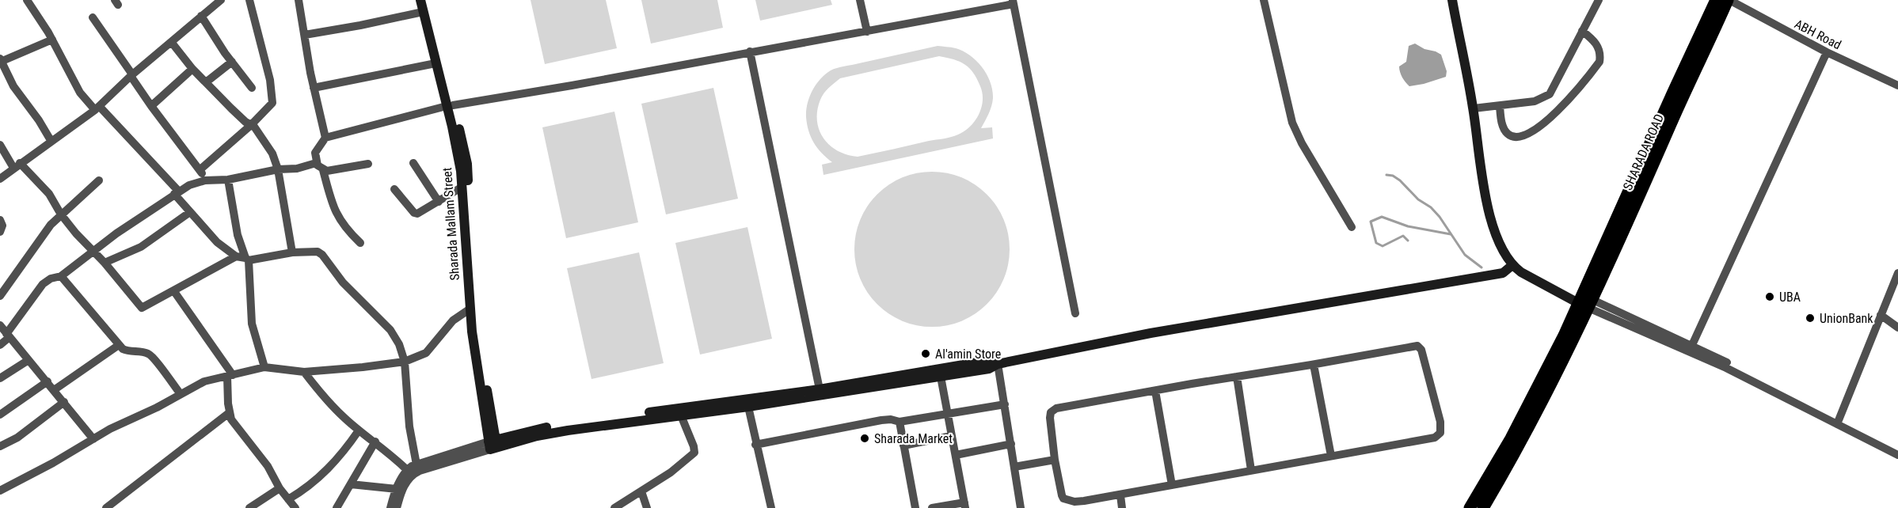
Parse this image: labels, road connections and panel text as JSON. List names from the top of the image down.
{
  "streets": {
    "main road": ["SHARADA ROAD"],
    "street": ["ABH Road", "Sharada Mallam Street"]
  },
  "crossings": [
    ["ABH Road", "SHARADA ROAD"]
  ],
  "places": [
    "UBA",
    "UnionBank",
    "Al'amin Store",
    "Sharada Market"
  ]
}
